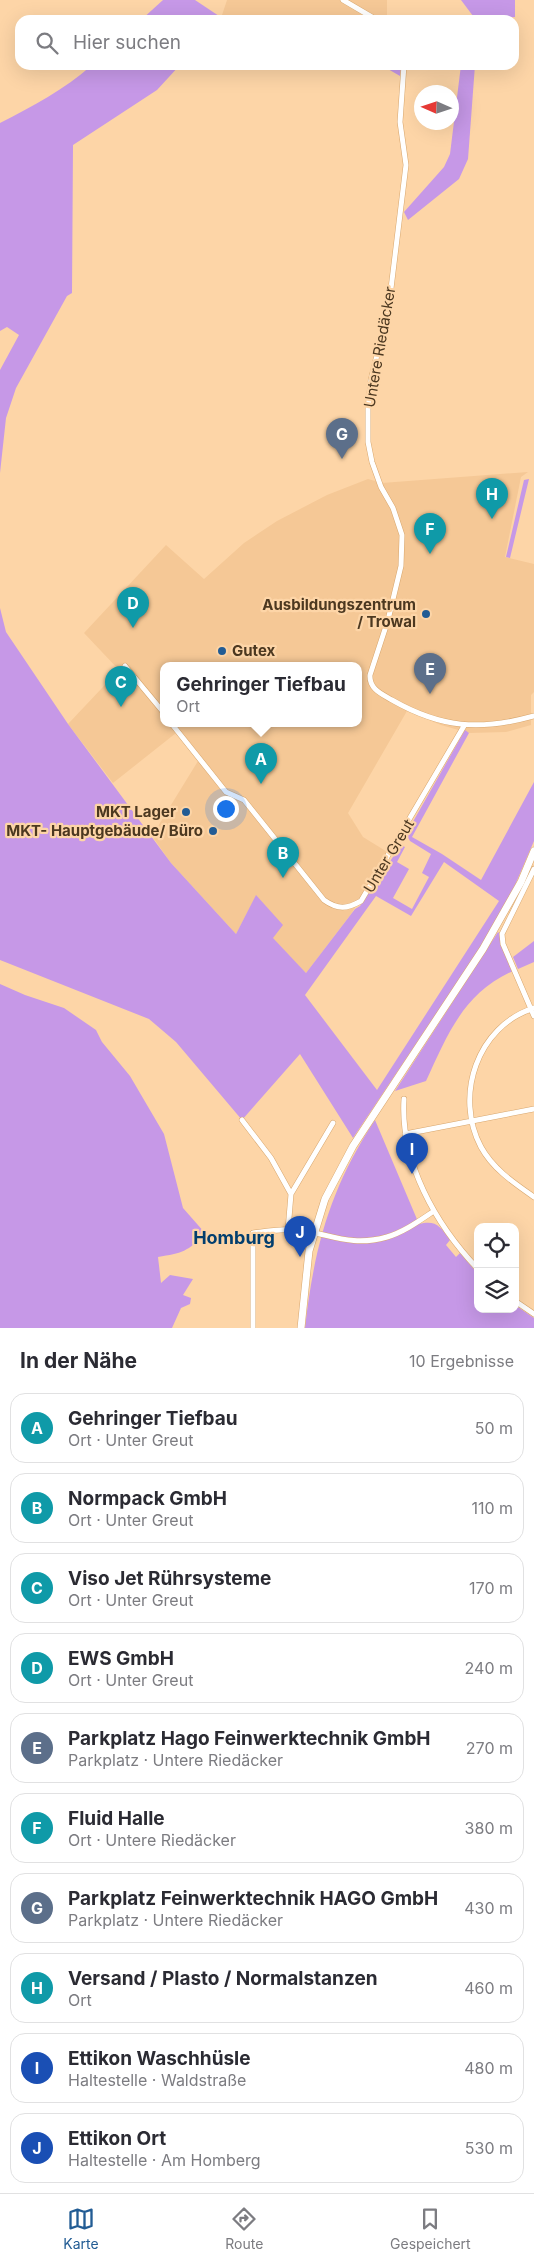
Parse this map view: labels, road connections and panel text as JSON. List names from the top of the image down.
{
  "streets": {
    "street": ["Untere Riedäcker", "Unter Greut"]
  },
  "crossings": [
    ["Untere Riedäcker", "Unter Greut"]
  ],
  "districts": ["Homburg"],
  "places": [
    "Ausbildungszentrum / Trowal",
    "Gutex",
    "MKT Lager",
    "MKT- Hauptgebäude/ Büro"
  ],
  "north": "left",
  "page": {
    "search": "Hier suchen",
    "pins": [
      "G",
      "H",
      "F",
      "D",
      "E",
      "C",
      "A",
      "B",
      "I",
      "J"
    ],
    "popup": ["Gehringer Tiefbau", "Ort"],
    "heading": ["In der Nähe", "10 Ergebnisse"],
    "list": [
      {
        "mark": "A",
        "name": "Gehringer Tiefbau",
        "note": "Ort · Unter Greut",
        "value": "50 m"
      },
      {
        "mark": "B",
        "name": "Normpack GmbH",
        "note": "Ort · Unter Greut",
        "value": "110 m"
      },
      {
        "mark": "C",
        "name": "Viso Jet Rührsysteme",
        "note": "Ort · Unter Greut",
        "value": "170 m"
      },
      {
        "mark": "D",
        "name": "EWS GmbH",
        "note": "Ort · Unter Greut",
        "value": "240 m"
      },
      {
        "mark": "E",
        "name": "Parkplatz Hago Feinwerktechnik GmbH",
        "note": "Parkplatz · Untere Riedäcker",
        "value": "270 m"
      },
      {
        "mark": "F",
        "name": "Fluid Halle",
        "note": "Ort · Untere Riedäcker",
        "value": "380 m"
      },
      {
        "mark": "G",
        "name": "Parkplatz Feinwerktechnik HAGO GmbH",
        "note": "Parkplatz · Untere Riedäcker",
        "value": "430 m"
      },
      {
        "mark": "H",
        "name": "Versand / Plasto / Normalstanzen",
        "note": "Ort",
        "value": "460 m"
      },
      {
        "mark": "I",
        "name": "Ettikon Waschhüsle",
        "note": "Haltestelle · Waldstraße",
        "value": "480 m"
      },
      {
        "mark": "J",
        "name": "Ettikon Ort",
        "note": "Haltestelle · Am Homberg",
        "value": "530 m"
      }
    ],
    "nav": ["Karte", "Route", "Gespeichert"]
  }
}
